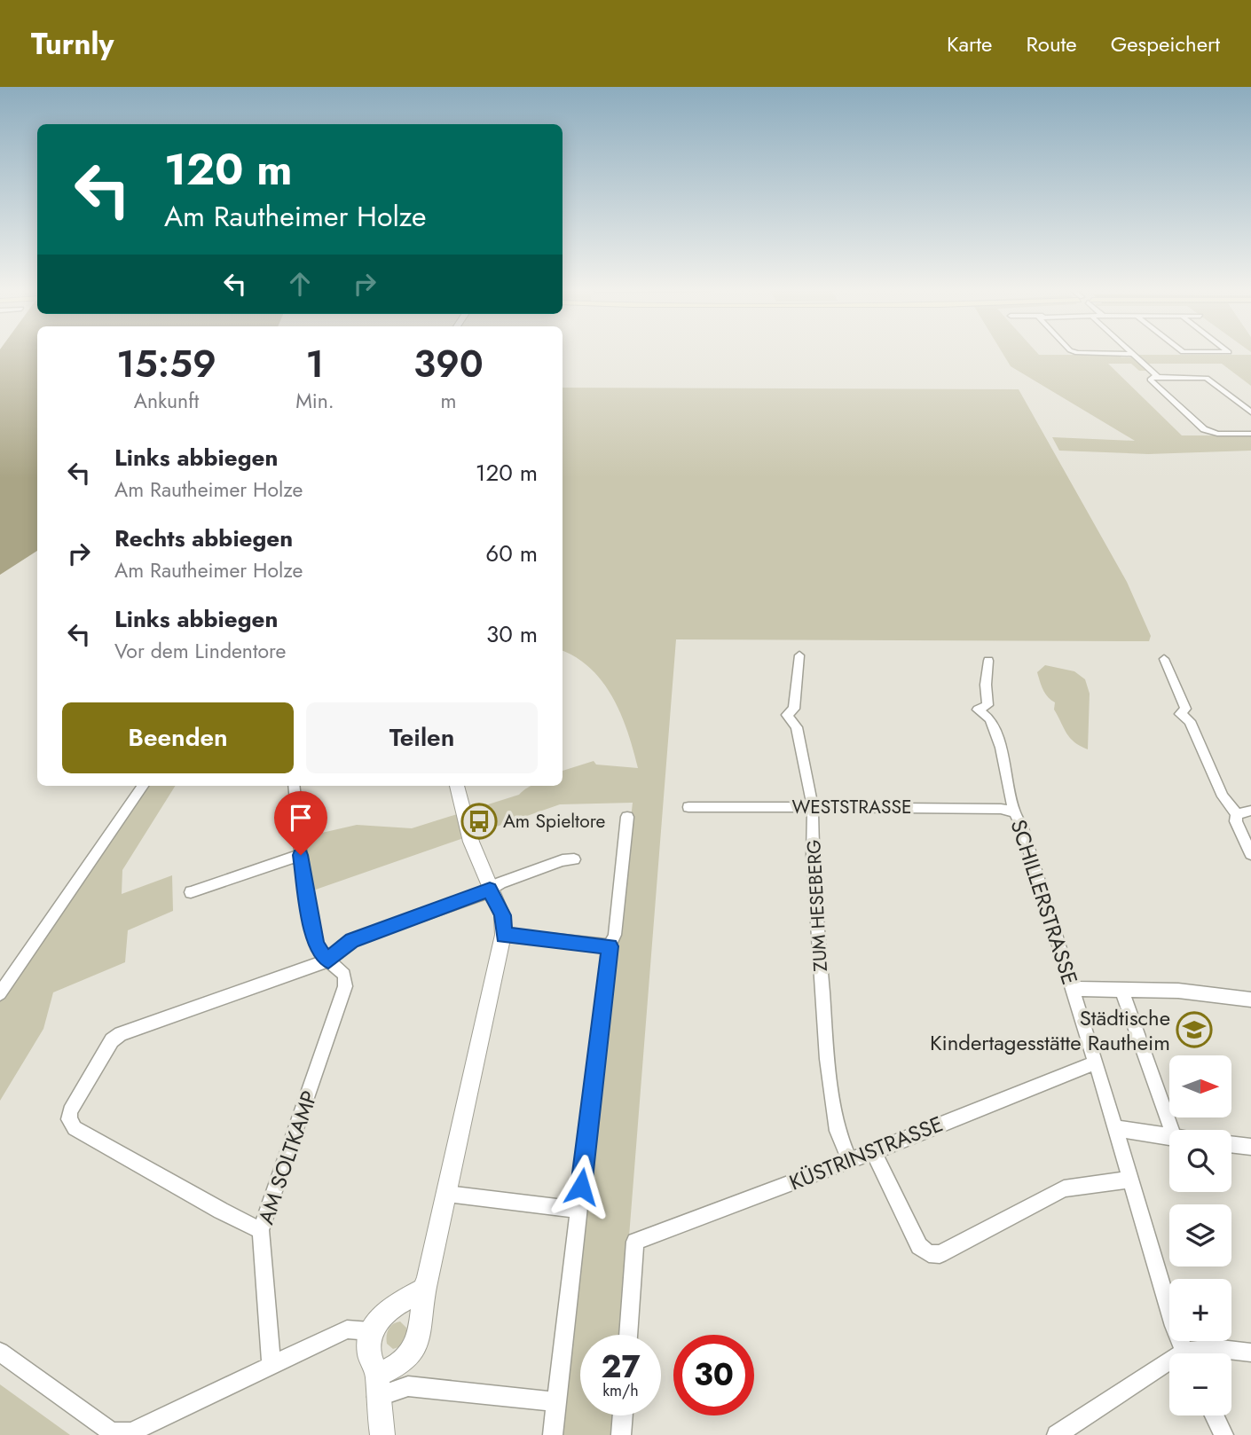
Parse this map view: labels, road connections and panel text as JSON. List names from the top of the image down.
{
  "streets": {
    "street": [
      "WESTSTRASSE",
      "SCHILLERSTRASSE",
      "ZUM HESEBERG",
      "KÜSTRINSTRASSE",
      "AM SOLTKAMP"
    ]
  },
  "crossings": [
    ["WESTSTRASSE", "SCHILLERSTRASSE"],
    ["WESTSTRASSE", "ZUM HESEBERG"],
    ["SCHILLERSTRASSE", "KÜSTRINSTRASSE"],
    ["ZUM HESEBERG", "KÜSTRINSTRASSE"]
  ],
  "places": {
    "bus stop": ["Am Spieltore"],
    "school or university": ["Städtische Kindertagesstätte Rautheim"]
  },
  "north": "right",
  "page": {
    "header": "Turnly",
    "nav": ["Karte", "Route", "Gespeichert"],
    "turn": ["120 m", "Am Rautheimer Holze"],
    "eta": [
      "15:59",
      "Ankunft",
      "1",
      "Min.",
      "390",
      "m"
    ],
    "list": [
      {
        "name": "Links abbiegen",
        "note": "Am Rautheimer Holze",
        "value": "120 m"
      },
      {
        "name": "Rechts abbiegen",
        "note": "Am Rautheimer Holze",
        "value": "60 m"
      },
      {
        "name": "Links abbiegen",
        "note": "Vor dem Lindentore",
        "value": "30 m"
      }
    ],
    "buttons": ["Beenden", "Teilen"],
    "map_buttons": ["+", "−"],
    "speed": "27 km/h",
    "limit": "30"
  }
}
